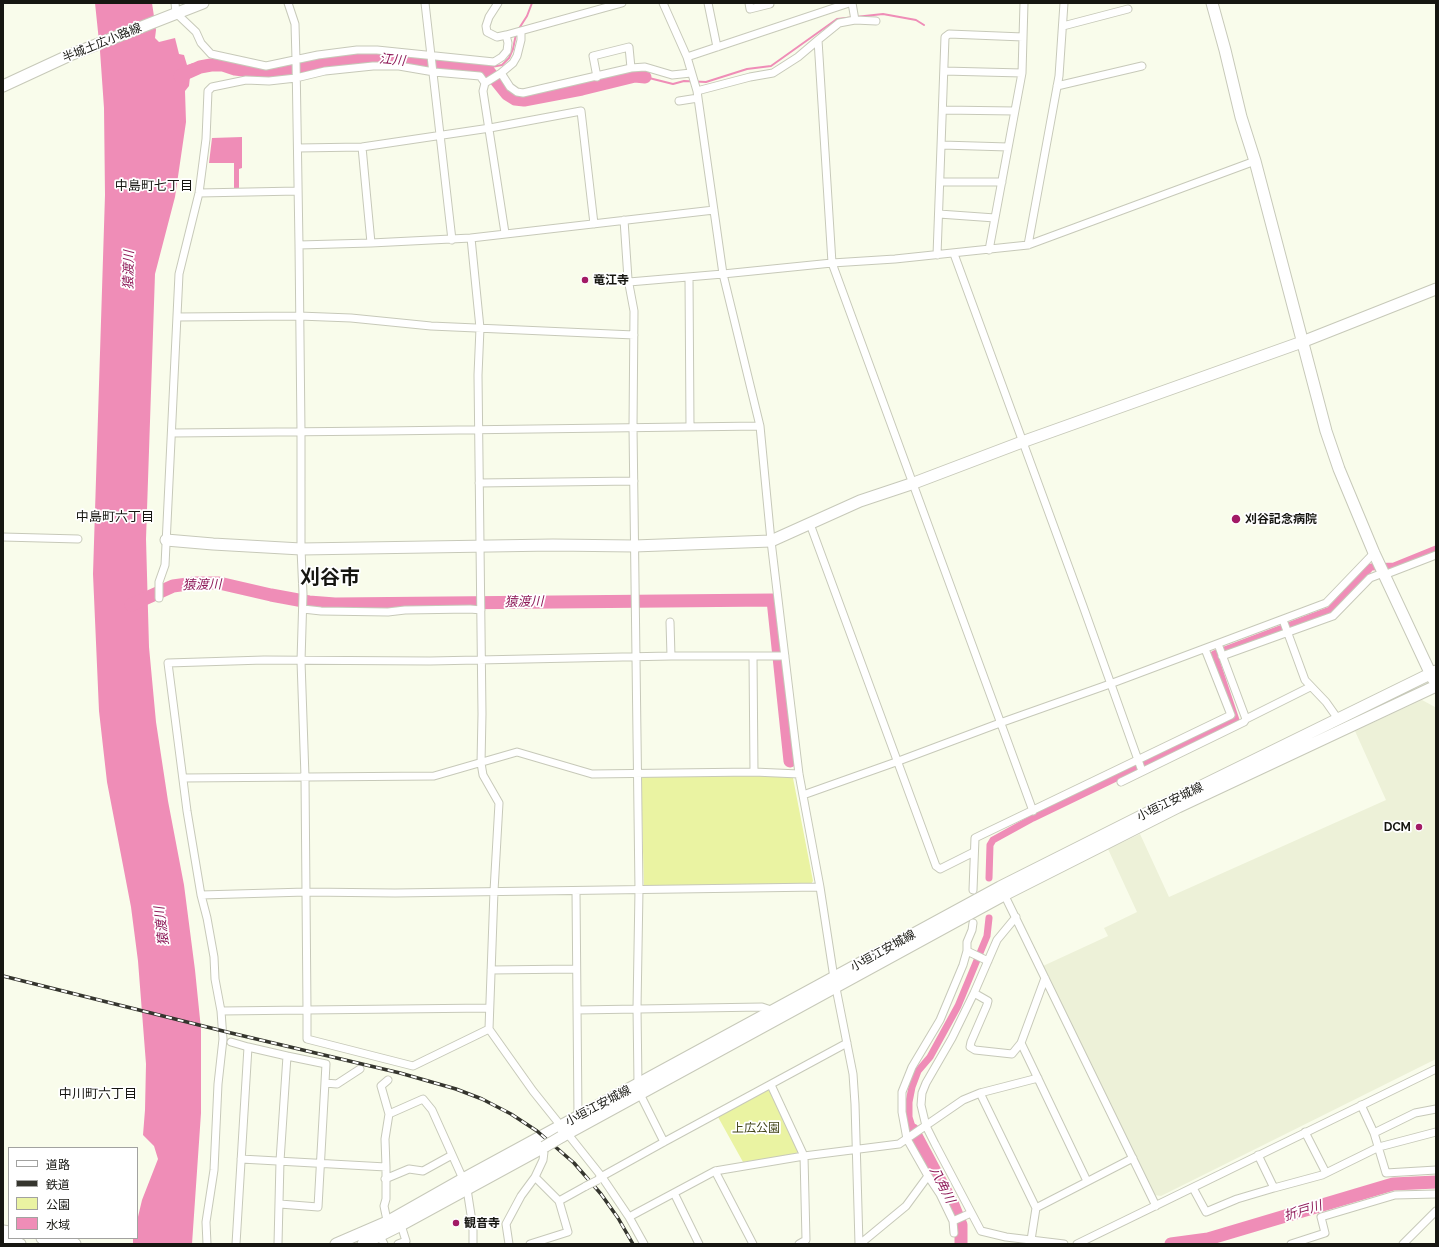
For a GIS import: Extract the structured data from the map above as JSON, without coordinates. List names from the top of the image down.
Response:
{
  "streets": {
    "main road": ["半城土広小路線", "小垣江安城線"]
  },
  "districts": [
    "中島町七丁目",
    "中島町六丁目",
    "刈谷市",
    "中川町六丁目"
  ],
  "water": [
    "江川",
    "猿渡川",
    "八角川",
    "折戸川"
  ],
  "parks": ["上広公園"],
  "places": [
    "竜江寺",
    "刈谷記念病院",
    "DCM",
    "観音寺"
  ],
  "legend": [
    "道路",
    "鉄道",
    "公園",
    "水域"
  ]
}
